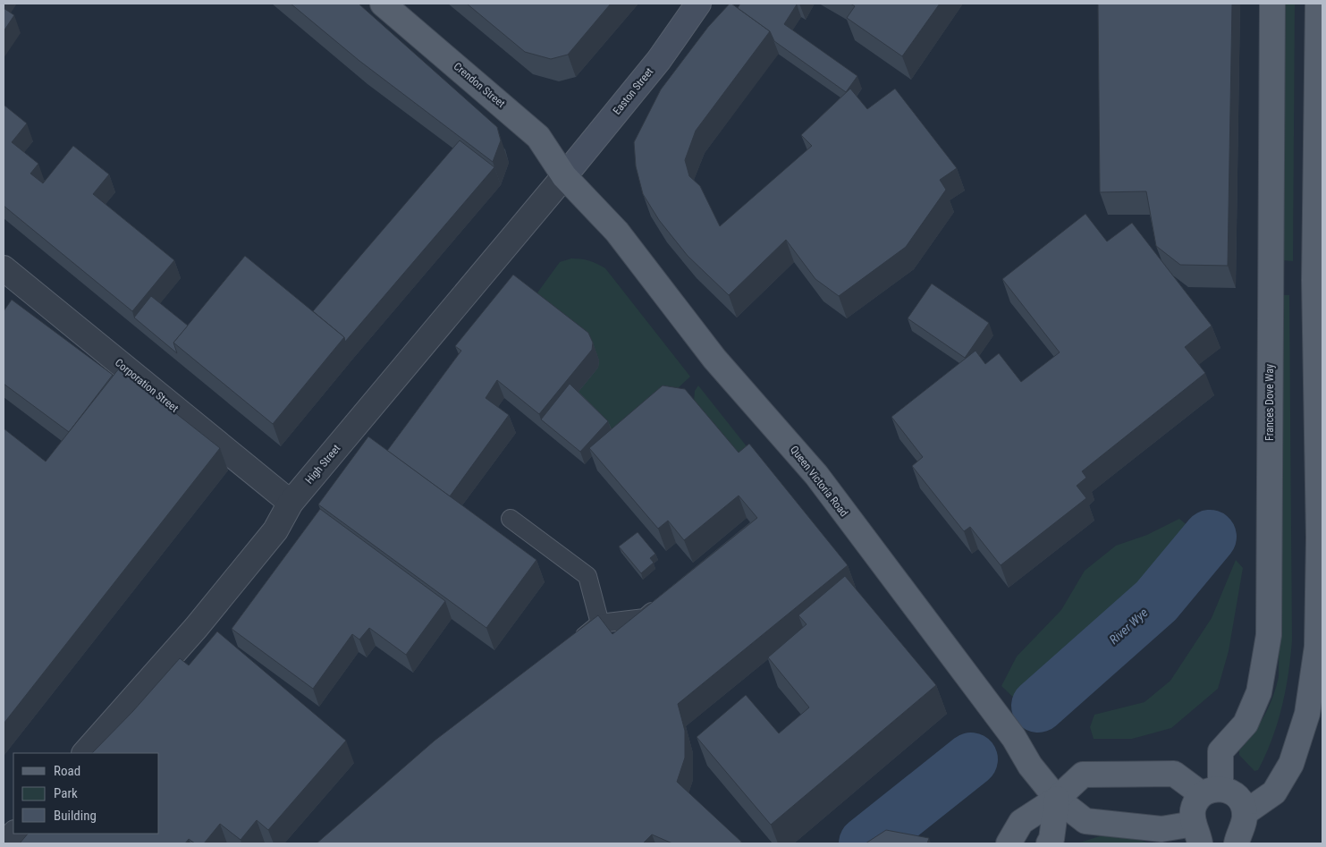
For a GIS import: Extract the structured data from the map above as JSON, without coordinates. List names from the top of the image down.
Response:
{
  "streets": {
    "main road": ["Crendon Street", "Frances Dove Way", "Queen Victoria Road"],
    "street": ["Easton Street", "Corporation Street", "High Street"]
  },
  "crossings": [
    ["Crendon Street", "Easton Street"],
    ["Crendon Street", "High Street"],
    ["Crendon Street", "Queen Victoria Road"],
    ["Easton Street", "High Street"],
    ["Easton Street", "Queen Victoria Road"],
    ["Corporation Street", "High Street"],
    ["Frances Dove Way", "Queen Victoria Road"],
    ["High Street", "Queen Victoria Road"]
  ],
  "water": ["River Wye"],
  "legend": ["Road", "Park", "Building"]
}
